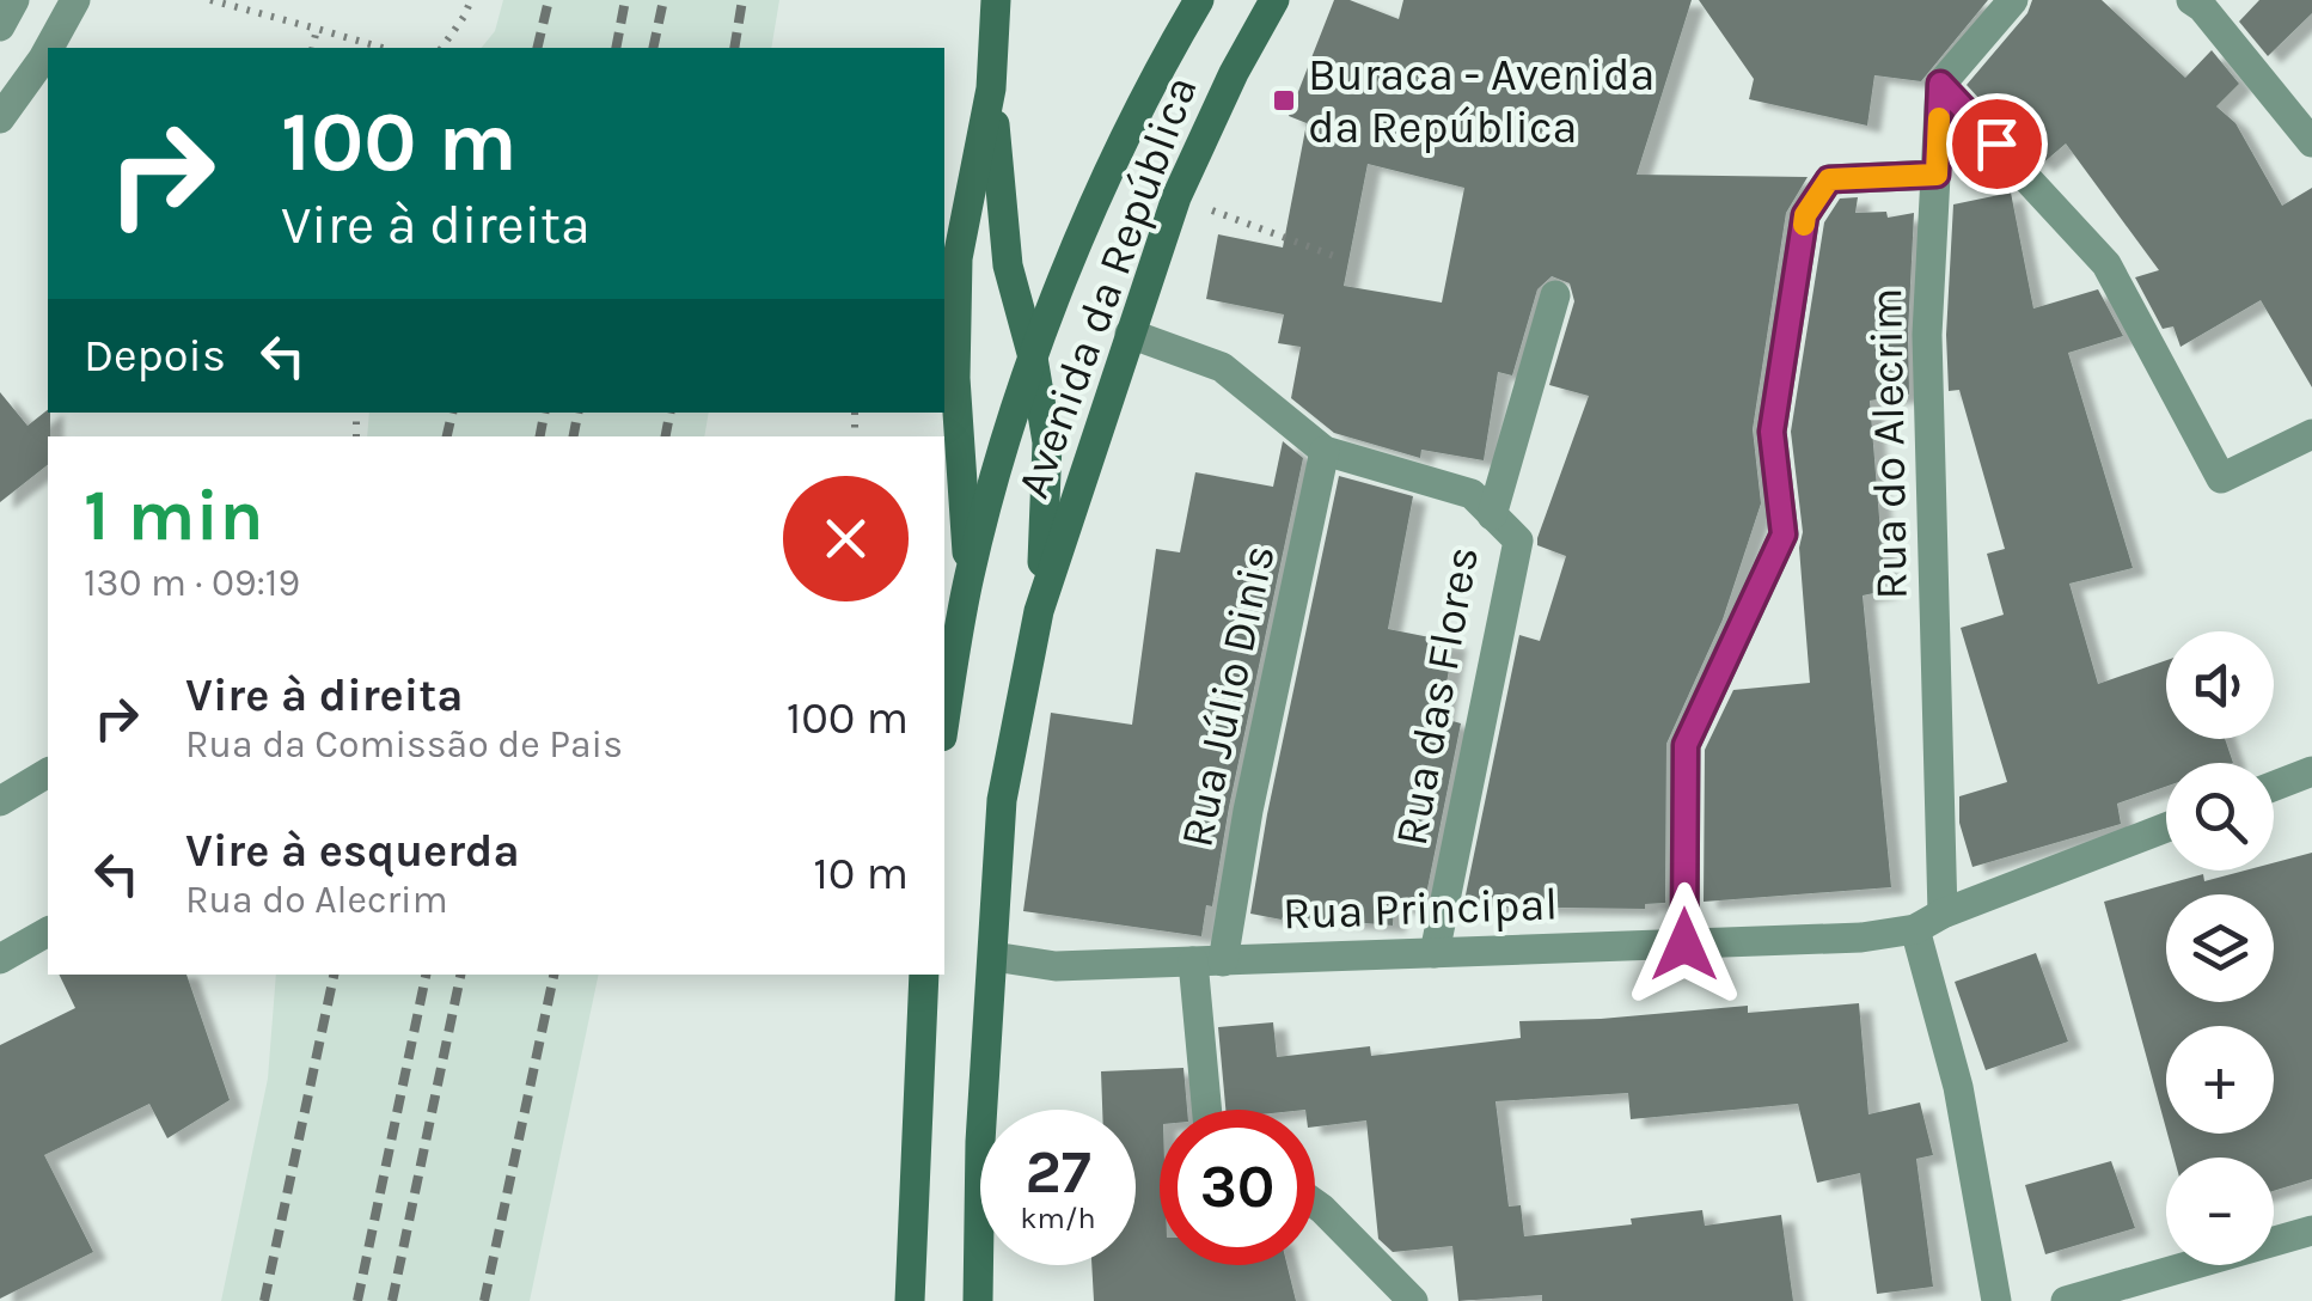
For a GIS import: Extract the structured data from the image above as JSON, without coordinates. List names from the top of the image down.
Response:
{
  "streets": {
    "street": [
      "Avenida da República",
      "Rua do Alecrim",
      "Rua Júlio Dinis",
      "Rua das Flores",
      "Rua Principal"
    ]
  },
  "crossings": [
    ["Avenida da República", "Rua das Flores"],
    ["Rua do Alecrim", "Rua Principal"],
    ["Rua Júlio Dinis", "Rua das Flores"],
    ["Rua Júlio Dinis", "Rua Principal"],
    ["Rua das Flores", "Rua Principal"]
  ],
  "places": {
    "transit": ["Buraca - Avenida da República"]
  },
  "page": {
    "turn": ["100 m", "Vire à direita"],
    "then": "Depois",
    "heading": ["1 min", "130 m · 09:19"],
    "map_buttons": ["+", "−"],
    "list": [
      {
        "name": "Vire à direita",
        "note": "Rua da Comissão de Pais",
        "value": "100 m"
      },
      {
        "name": "Vire à esquerda",
        "note": "Rua do Alecrim",
        "value": "10 m"
      }
    ],
    "speed": "27 km/h",
    "limit": "30"
  }
}
